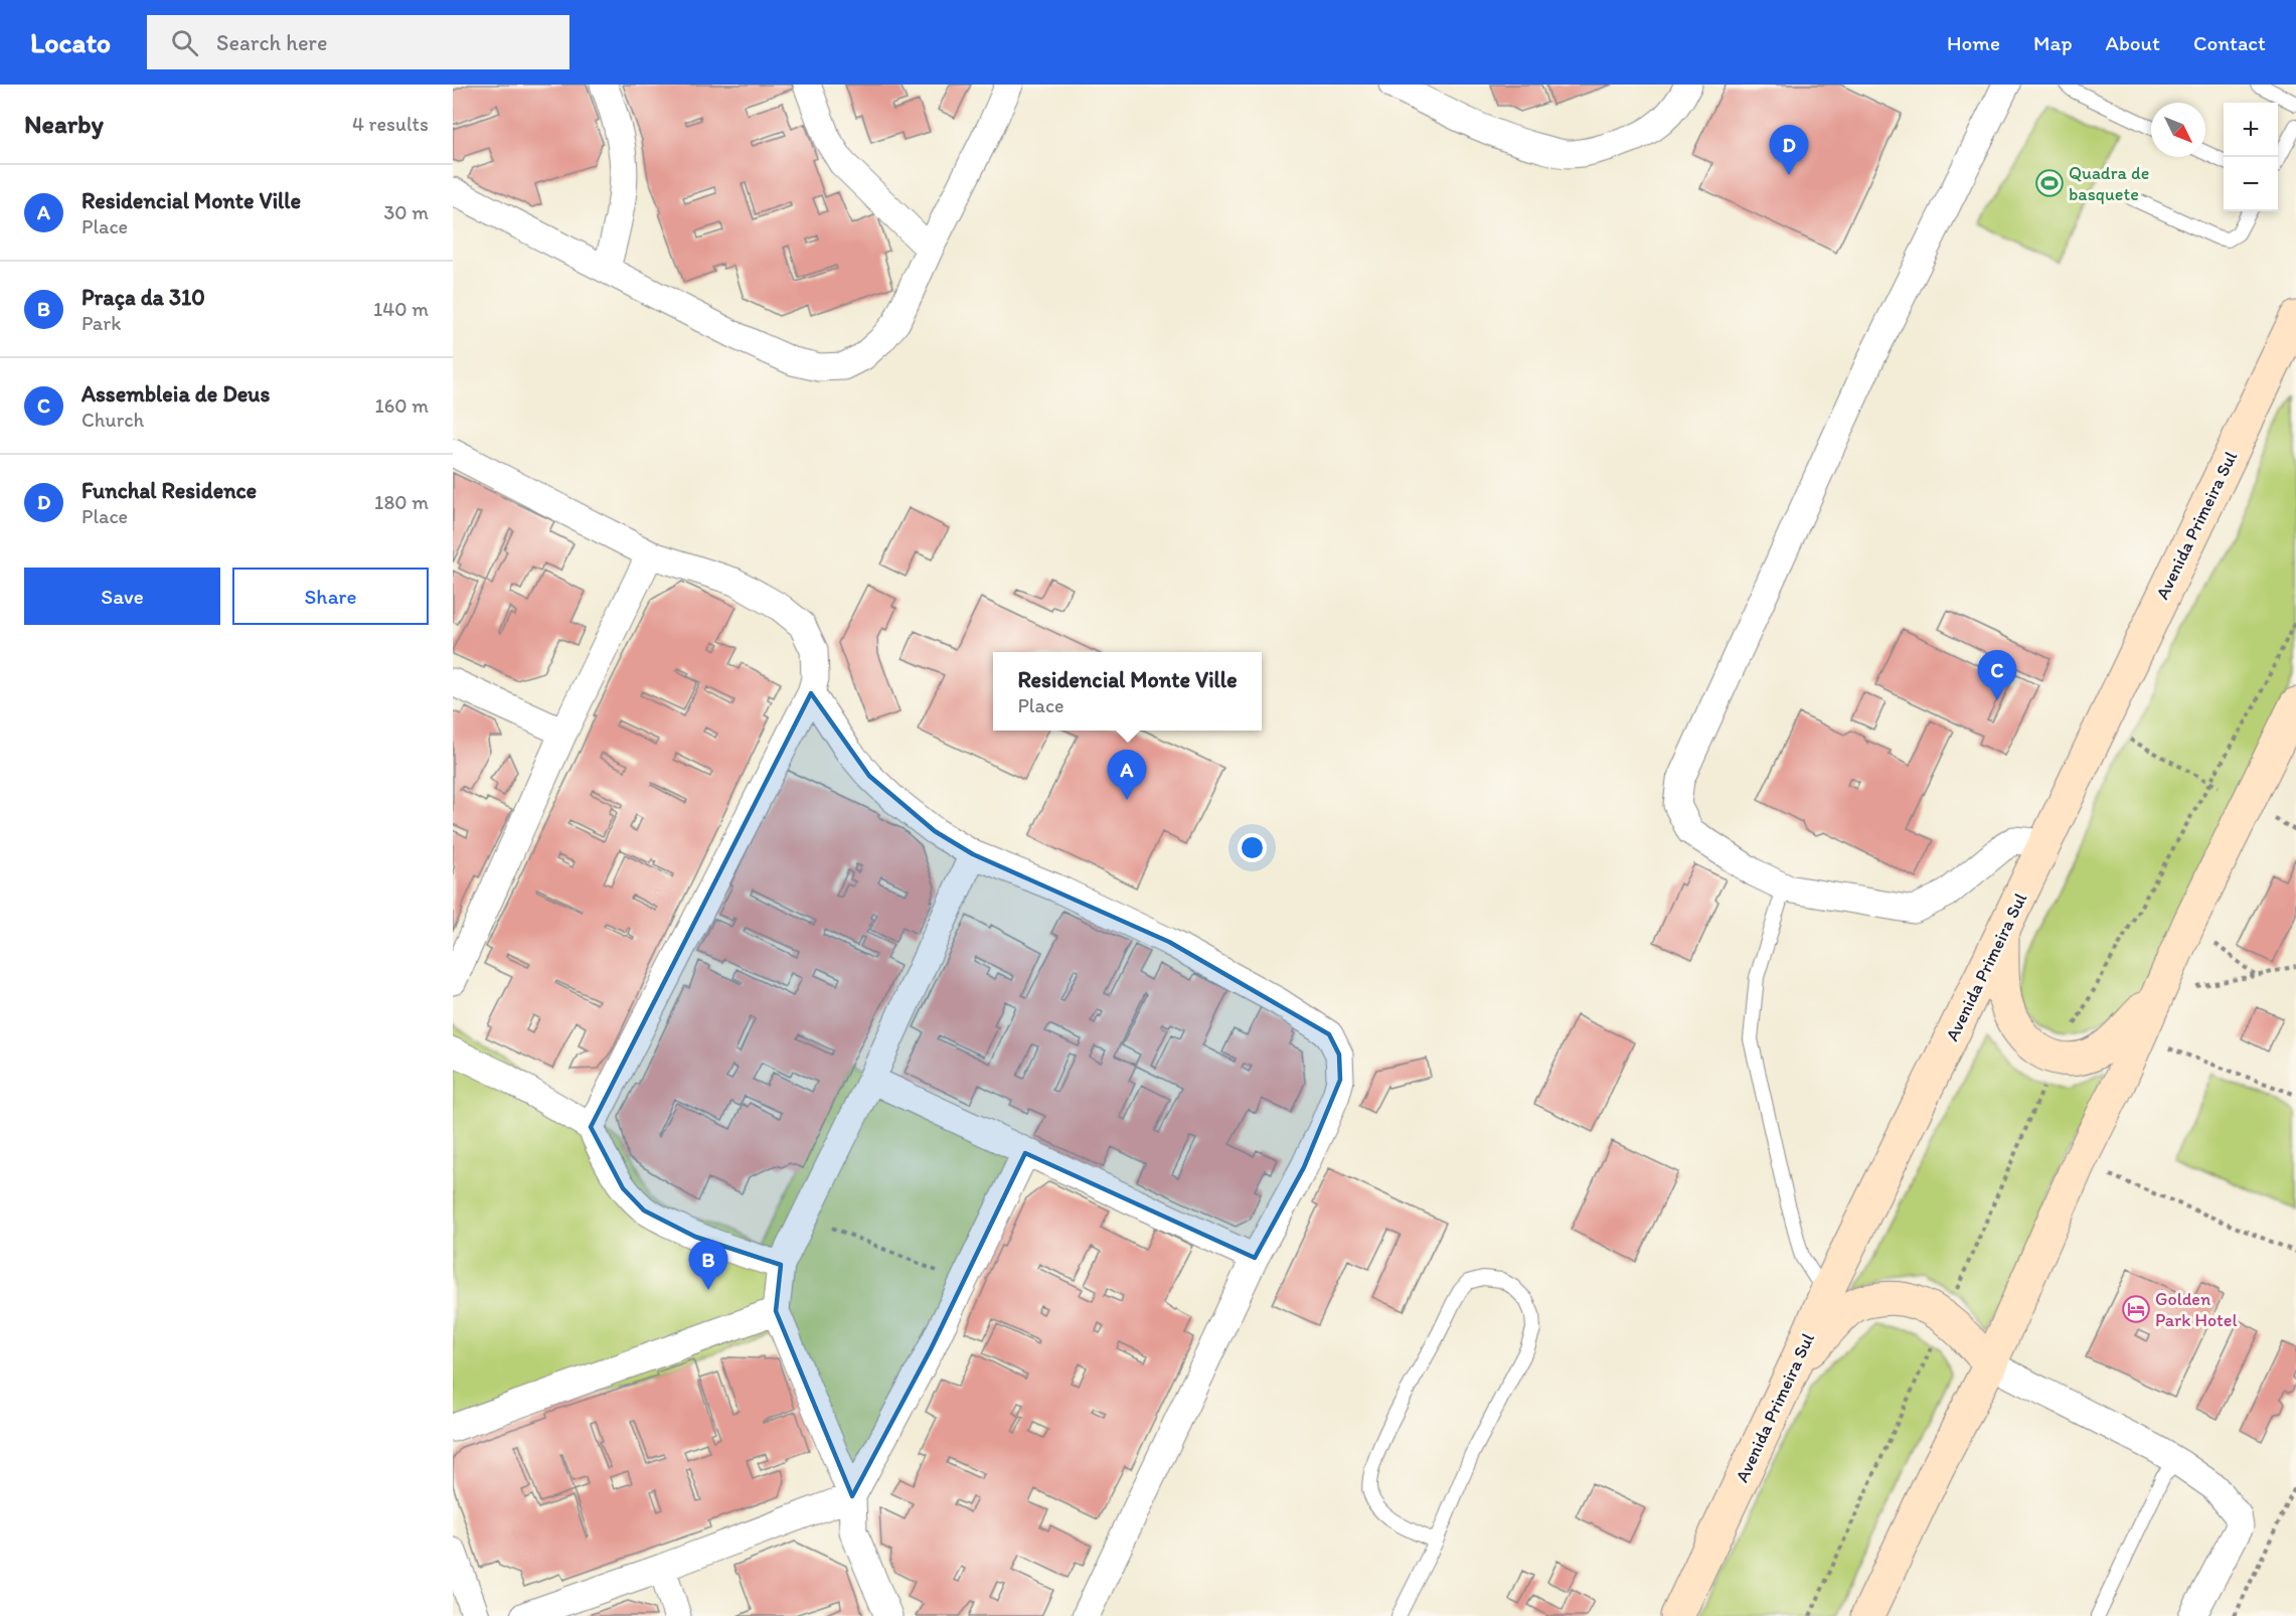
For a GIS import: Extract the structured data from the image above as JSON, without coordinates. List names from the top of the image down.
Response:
{
  "streets": {
    "main road": ["Avenida Primeira Sul"]
  },
  "places": {
    "sports": ["Quadra de basquete"],
    "hotel": ["Golden Park Hotel"]
  },
  "north": "bottom right",
  "page": {
    "header": "Locato",
    "search": "Search here",
    "nav": [
      "Home",
      "Map",
      "About",
      "Contact"
    ],
    "heading": ["Nearby", "4 results"],
    "map_buttons": ["+", "−"],
    "pins": [
      "D",
      "C",
      "A",
      "B"
    ],
    "list": [
      {
        "mark": "A",
        "name": "Residencial Monte Ville",
        "note": "Place",
        "value": "30 m"
      },
      {
        "mark": "B",
        "name": "Praça da 310",
        "note": "Park",
        "value": "140 m"
      },
      {
        "mark": "C",
        "name": "Assembleia de Deus",
        "note": "Church",
        "value": "160 m"
      },
      {
        "mark": "D",
        "name": "Funchal Residence",
        "note": "Place",
        "value": "180 m"
      }
    ],
    "buttons": ["Save", "Share"],
    "popup": ["Residencial Monte Ville", "Place"]
  }
}
